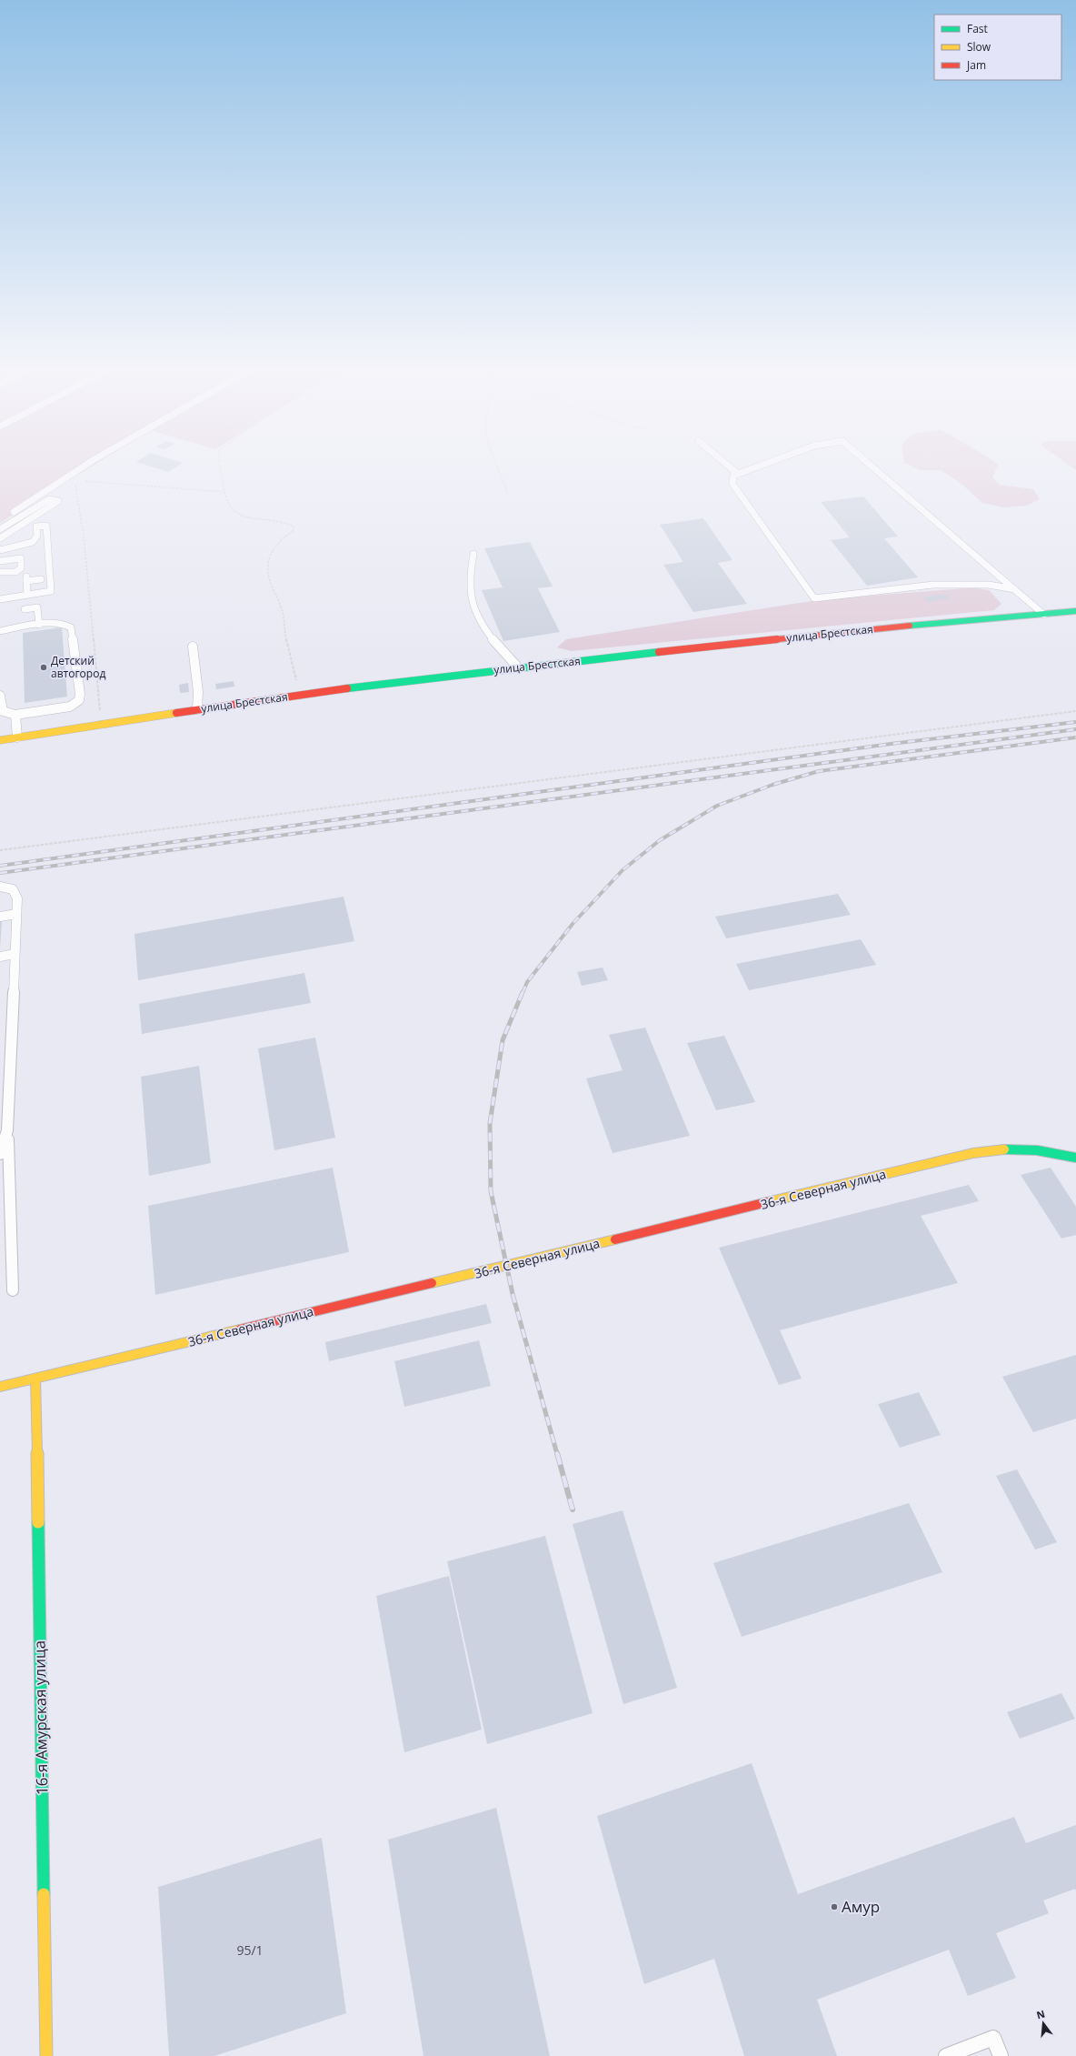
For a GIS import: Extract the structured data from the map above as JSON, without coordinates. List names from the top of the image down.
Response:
{
  "streets": {
    "street": ["улица Брестская", "36-я Северная улица", "16-я Амурская улица"]
  },
  "crossings": [
    ["36-я Северная улица", "16-я Амурская улица"]
  ],
  "places": ["Детский автогород", "Амур"],
  "house_numbers": ["95/1"],
  "legend": ["Fast", "Slow", "Jam"],
  "north": "top"
}
